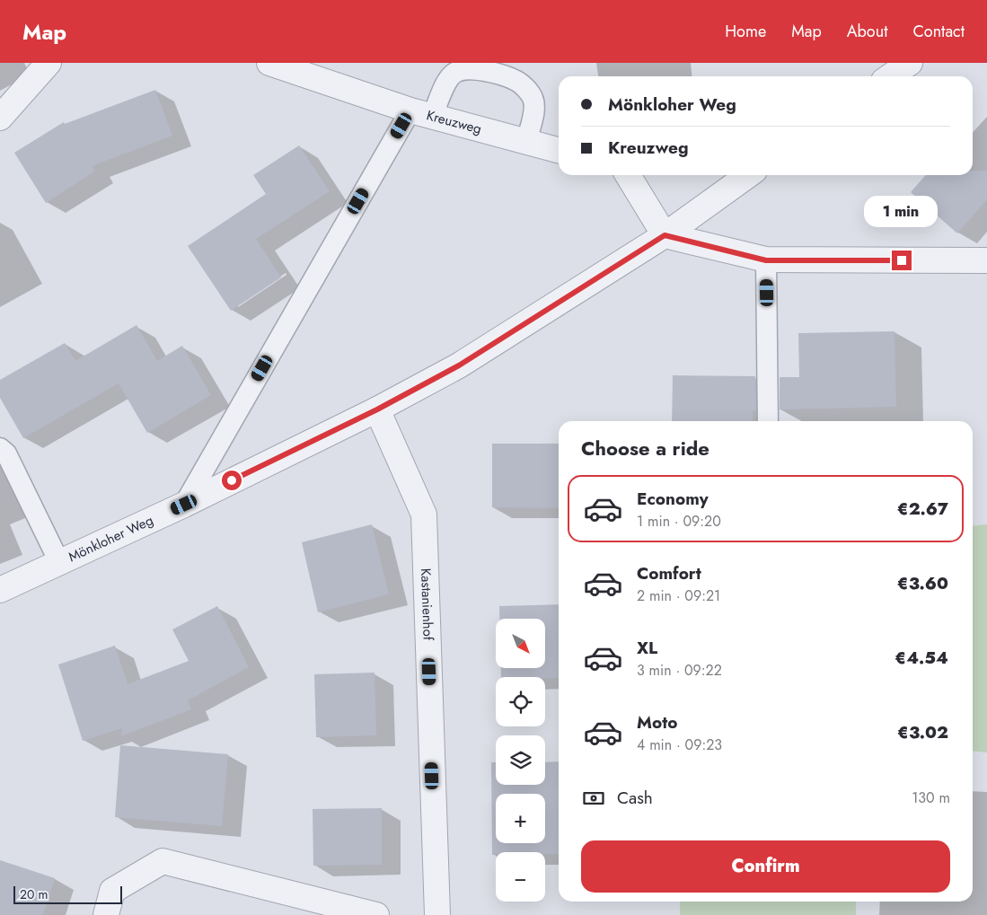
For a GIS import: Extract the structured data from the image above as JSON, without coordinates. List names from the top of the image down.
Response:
{
  "streets": {
    "street": ["Kreuzweg", "Mönkloher Weg", "Kastanienhof"]
  },
  "crossings": [
    ["Mönkloher Weg", "Kastanienhof"]
  ],
  "scale_bar": "20 m",
  "north": "bottom right",
  "page": {
    "header": "Map",
    "nav": [
      "Home",
      "Map",
      "About",
      "Contact"
    ],
    "banner": ["Mönkloher Weg", "Kreuzweg"],
    "bubble": "1 min",
    "heading": "Choose a ride",
    "list": [
      {
        "name": "Economy",
        "note": "1 min · 09:20",
        "value": "€2.67"
      },
      {
        "name": "Comfort",
        "note": "2 min · 09:21",
        "value": "€3.60"
      },
      {
        "name": "XL",
        "note": "3 min · 09:22",
        "value": "€4.54"
      },
      {
        "name": "Moto",
        "note": "4 min · 09:23",
        "value": "€3.02"
      }
    ],
    "map_buttons": ["+", "−"],
    "pay": ["Cash", "130 m"],
    "buttons": "Confirm",
    "scale": "20 m"
  }
}
